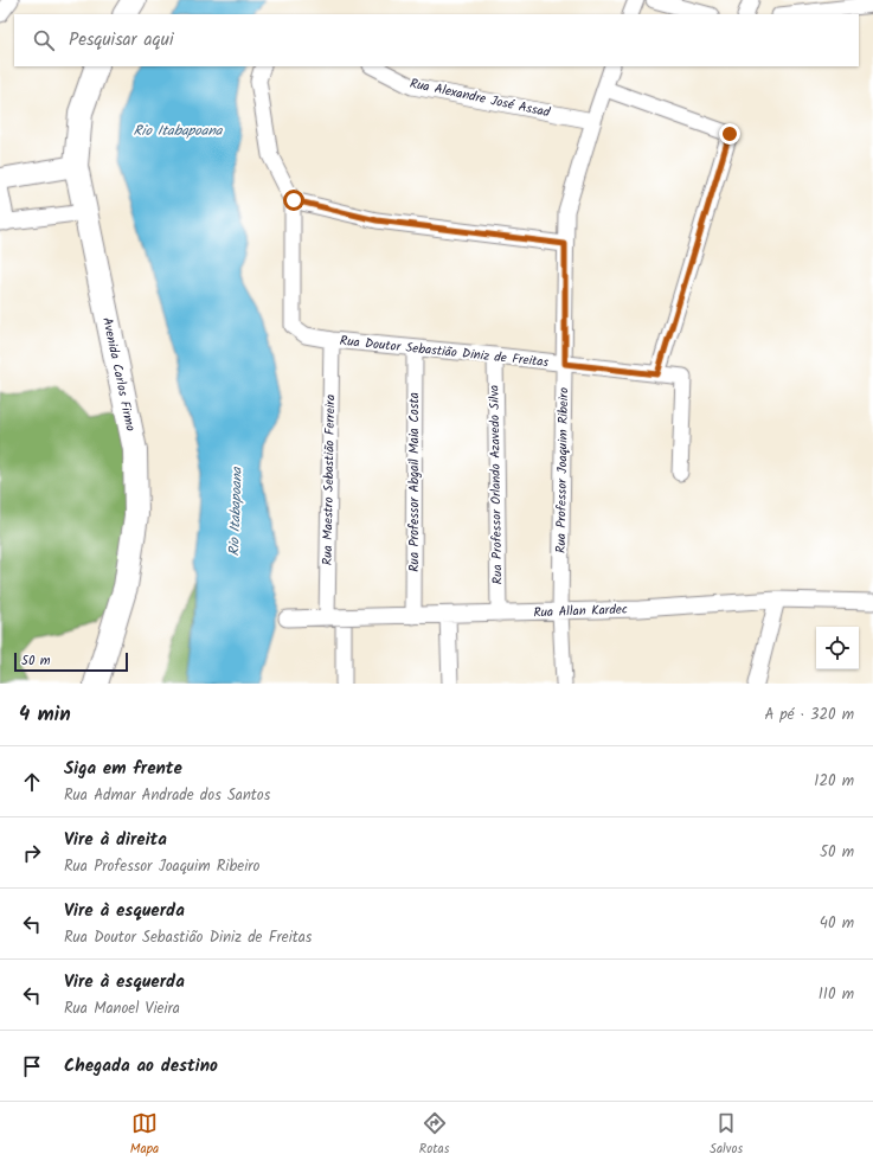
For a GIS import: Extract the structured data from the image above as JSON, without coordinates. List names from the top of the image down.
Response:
{
  "streets": {
    "main road": ["Avenida Carlos Firmo"],
    "street": [
      "Rua Alexandre José Assad",
      "Rua Doutor Sebastião Diniz de Freitas",
      "Rua Professor Joaquim Ribeiro",
      "Rua Maestro Sebastião Ferreira",
      "Rua Professor Abgail Maia Costa",
      "Rua Professor Orlando Azavedo Silva",
      "Rua Allan Kardec"
    ]
  },
  "crossings": [
    ["Rua Alexandre José Assad", "Rua Professor Joaquim Ribeiro"],
    ["Rua Doutor Sebastião Diniz de Freitas", "Rua Professor Joaquim Ribeiro"],
    ["Rua Doutor Sebastião Diniz de Freitas", "Rua Maestro Sebastião Ferreira"],
    ["Rua Doutor Sebastião Diniz de Freitas", "Rua Professor Abgail Maia Costa"],
    ["Rua Doutor Sebastião Diniz de Freitas", "Rua Professor Orlando Azavedo Silva"],
    ["Rua Professor Joaquim Ribeiro", "Rua Allan Kardec"],
    ["Rua Maestro Sebastião Ferreira", "Rua Allan Kardec"],
    ["Rua Professor Abgail Maia Costa", "Rua Allan Kardec"],
    ["Rua Professor Orlando Azavedo Silva", "Rua Allan Kardec"]
  ],
  "water": ["Rio Itabapoana"],
  "scale_bar": "50 m",
  "page": {
    "search": "Pesquisar aqui",
    "scale": "50 m",
    "heading": ["4 min", "A pé · 320 m"],
    "list": [
      ["Siga em frente", "Rua Admar Andrade dos Santos", "120 m"],
      ["Vire à direita", "Rua Professor Joaquim Ribeiro", "50 m"],
      ["Vire à esquerda", "Rua Doutor Sebastião Diniz de Freitas", "40 m"],
      ["Vire à esquerda", "Rua Manoel Vieira", "110 m"],
      "Chegada ao destino"
    ],
    "nav": ["Mapa", "Rotas", "Salvos"]
  }
}
